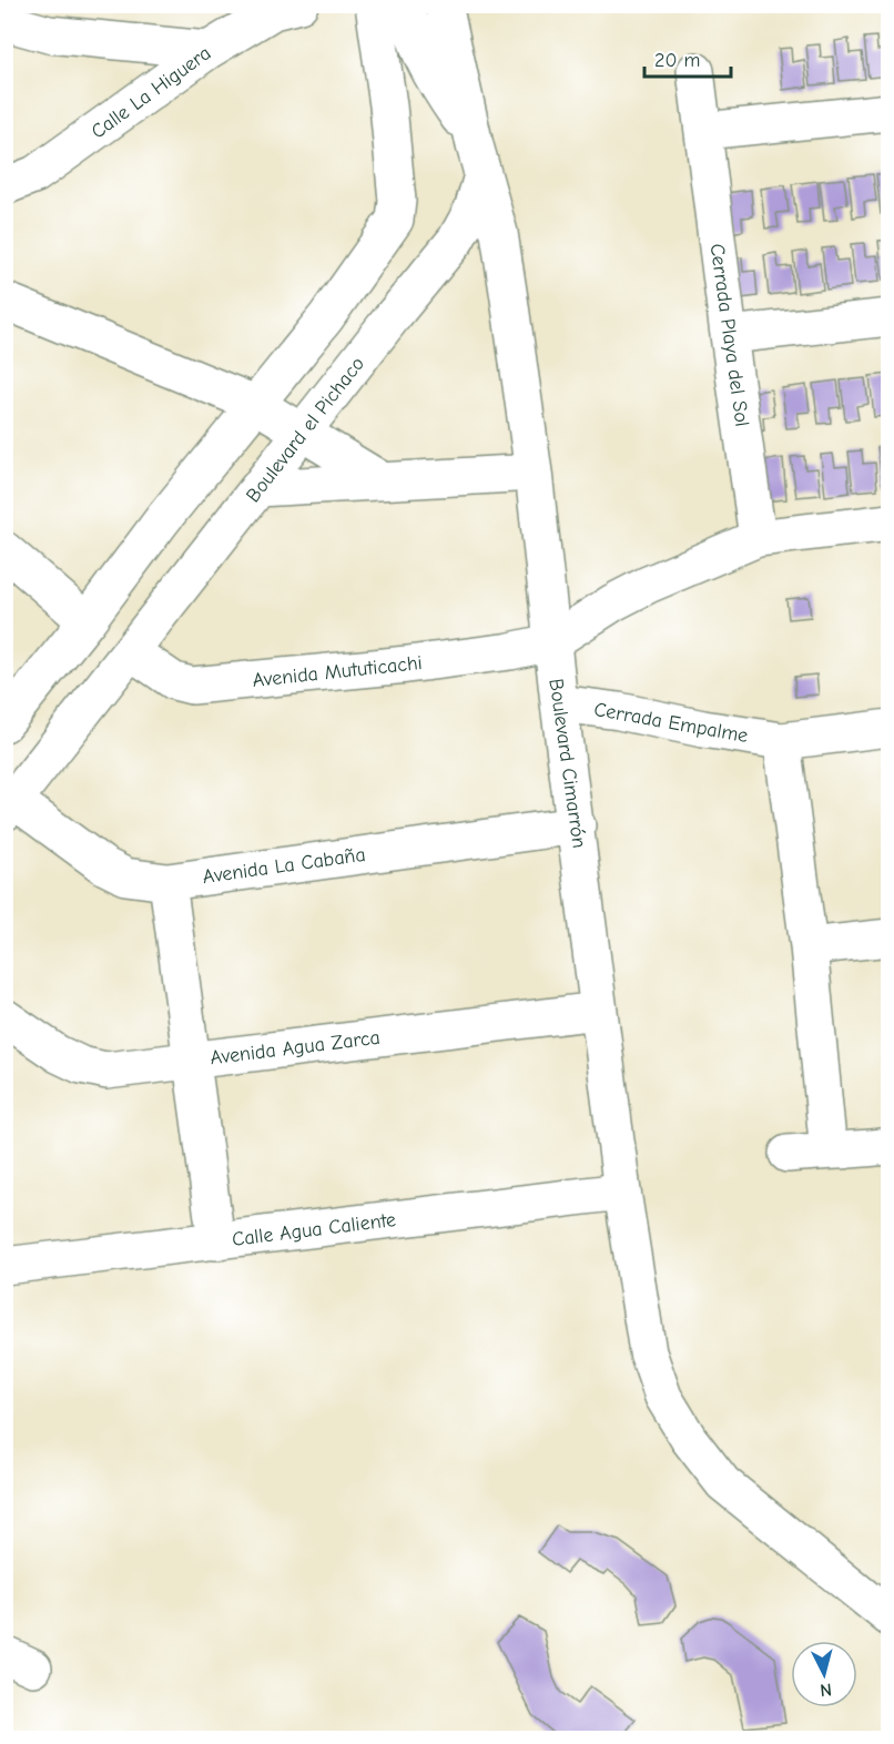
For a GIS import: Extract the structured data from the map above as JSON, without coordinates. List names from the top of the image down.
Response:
{
  "streets": {
    "street": [
      "Calle La Higuera",
      "Cerrada Playa del Sol",
      "Boulevard el Pichaco",
      "Avenida Mututicachi",
      "Cerrada Empalme",
      "Boulevard Cimarrón",
      "Avenida La Cabaña",
      "Avenida Agua Zarca",
      "Calle Agua Caliente"
    ]
  },
  "crossings": [
    ["Boulevard el Pichaco", "Avenida Mututicachi"],
    ["Boulevard el Pichaco", "Boulevard Cimarrón"],
    ["Boulevard el Pichaco", "Avenida La Cabaña"],
    ["Avenida Mututicachi", "Boulevard Cimarrón"],
    ["Cerrada Empalme", "Boulevard Cimarrón"],
    ["Boulevard Cimarrón", "Avenida La Cabaña"],
    ["Boulevard Cimarrón", "Avenida Agua Zarca"],
    ["Boulevard Cimarrón", "Calle Agua Caliente"]
  ],
  "scale_bar": "20 m",
  "north": "bottom"
}
